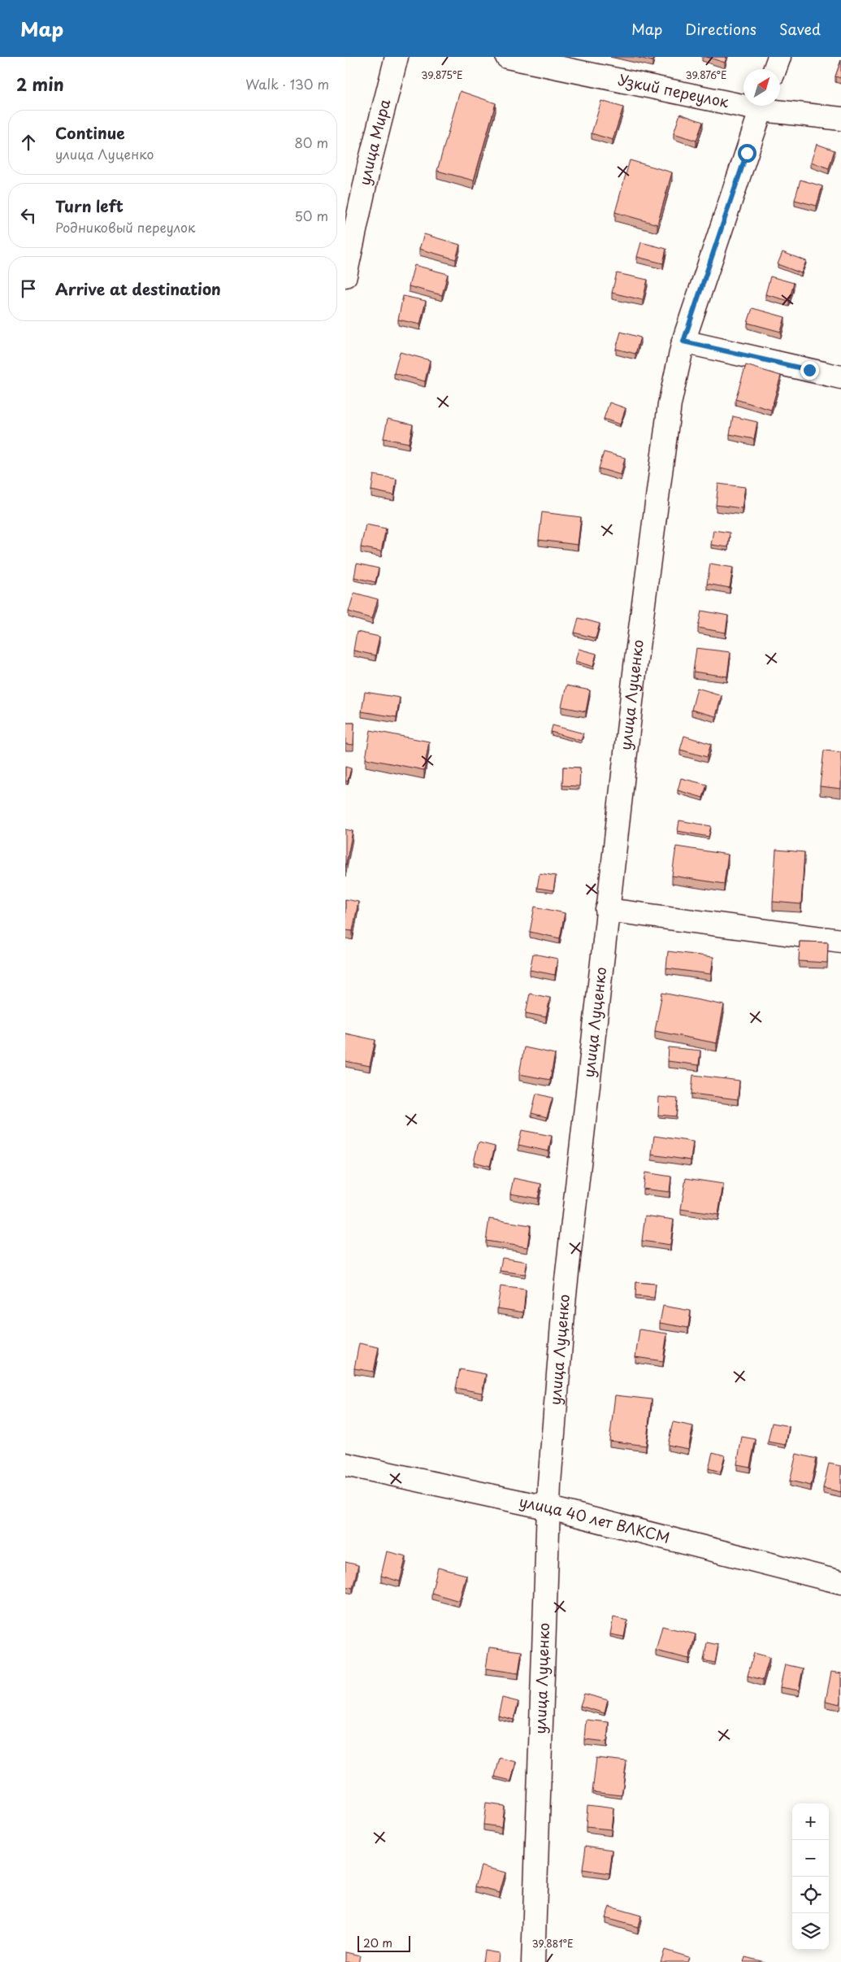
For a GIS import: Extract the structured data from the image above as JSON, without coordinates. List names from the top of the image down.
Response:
{
  "streets": {
    "street": [
      "Узкий переулок",
      "улица Мира",
      "улица Луценко",
      "улица 40 лет ВЛКСМ"
    ]
  },
  "crossings": [
    ["улица Луценко", "улица 40 лет ВЛКСМ"]
  ],
  "scale_bar": "20 m",
  "north": "top right",
  "page": {
    "header": "Map",
    "nav": ["Map", "Directions", "Saved"],
    "heading": ["2 min", "Walk · 130 m"],
    "list": [
      ["Continue", "улица Луценко", "80 m"],
      ["Turn left", "Родниковый переулок", "50 m"],
      "Arrive at destination"
    ],
    "map_buttons": ["+", "−"],
    "scale": "20 m"
  },
  "coordinates": ["39.875°E", "39.876°E", "39.881°E"]
}
